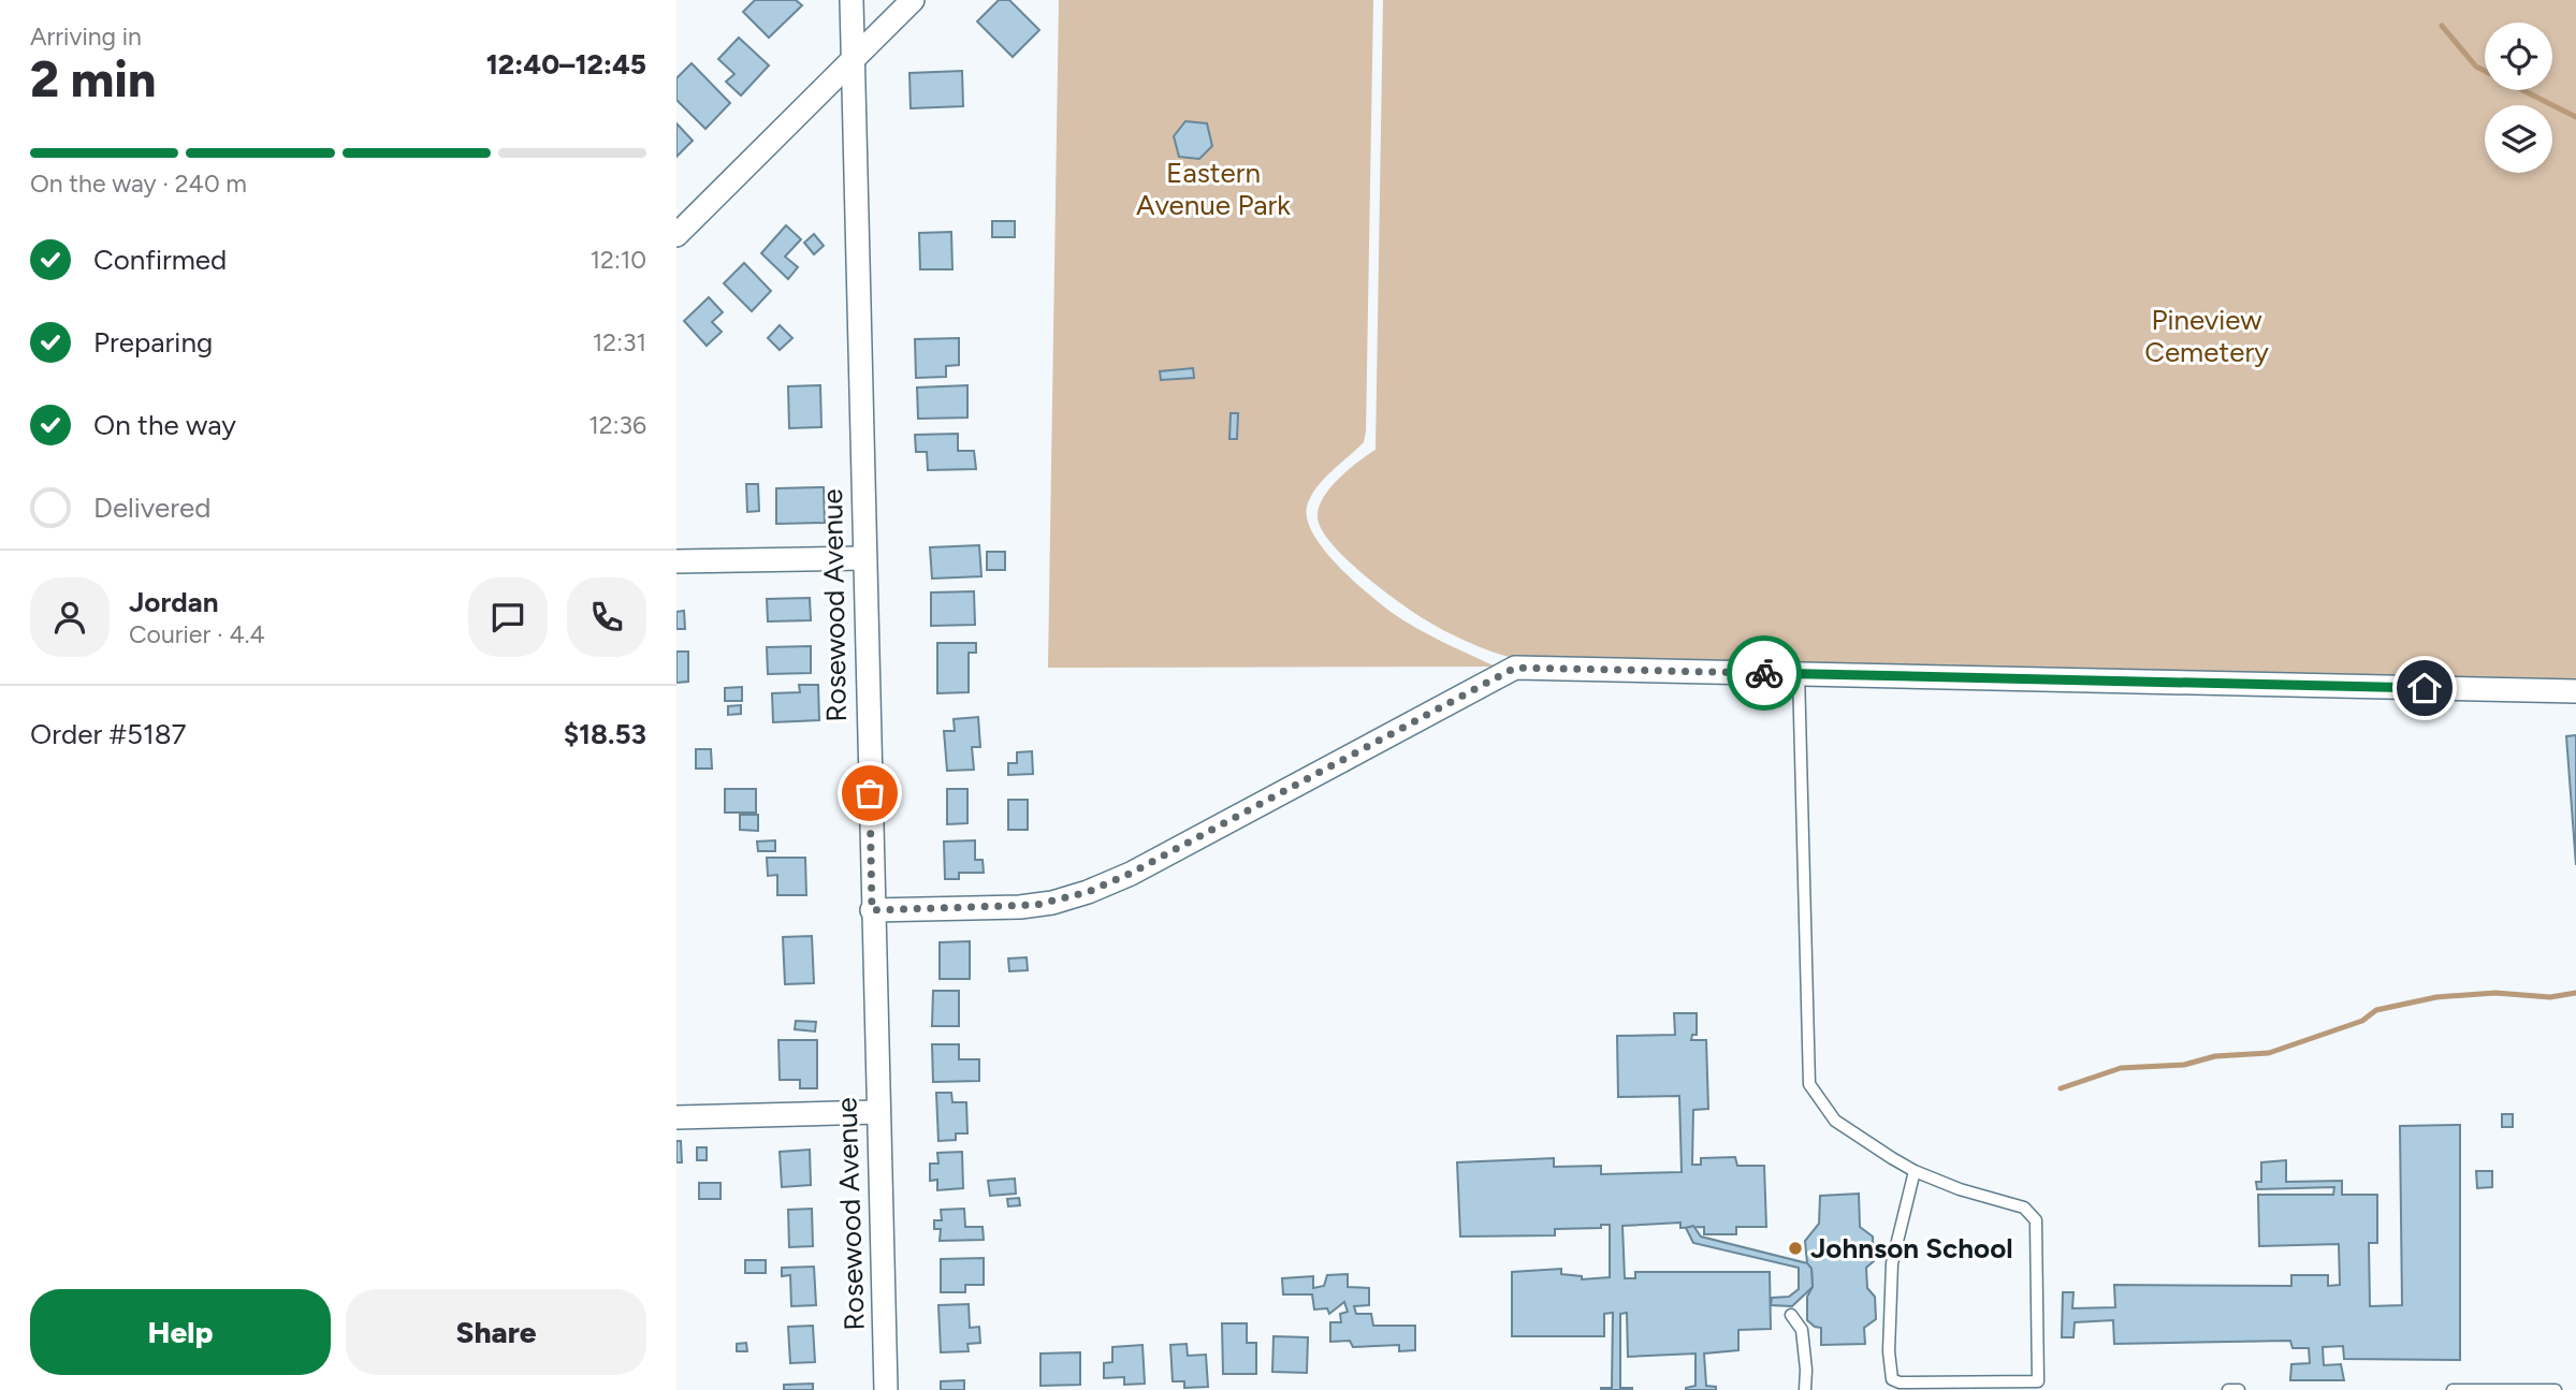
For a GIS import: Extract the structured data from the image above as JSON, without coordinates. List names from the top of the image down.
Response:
{
  "streets": {
    "street": ["Rosewood Avenue"]
  },
  "parks": ["Eastern Avenue Park", "Pineview Cemetery"],
  "places": ["Johnson School"],
  "page": {
    "heading": ["2 min", "Arriving in", "12:40–12:45"],
    "panel": [
      "Jordan",
      "Courier · 4.4",
      "Order #5187",
      "$18.53"
    ],
    "bar": "On the way · 240 m",
    "list": [
      ["Confirmed", "12:10"],
      ["Preparing", "12:31"],
      ["On the way", "12:36"],
      "Delivered"
    ],
    "buttons": ["Help", "Share"]
  }
}
